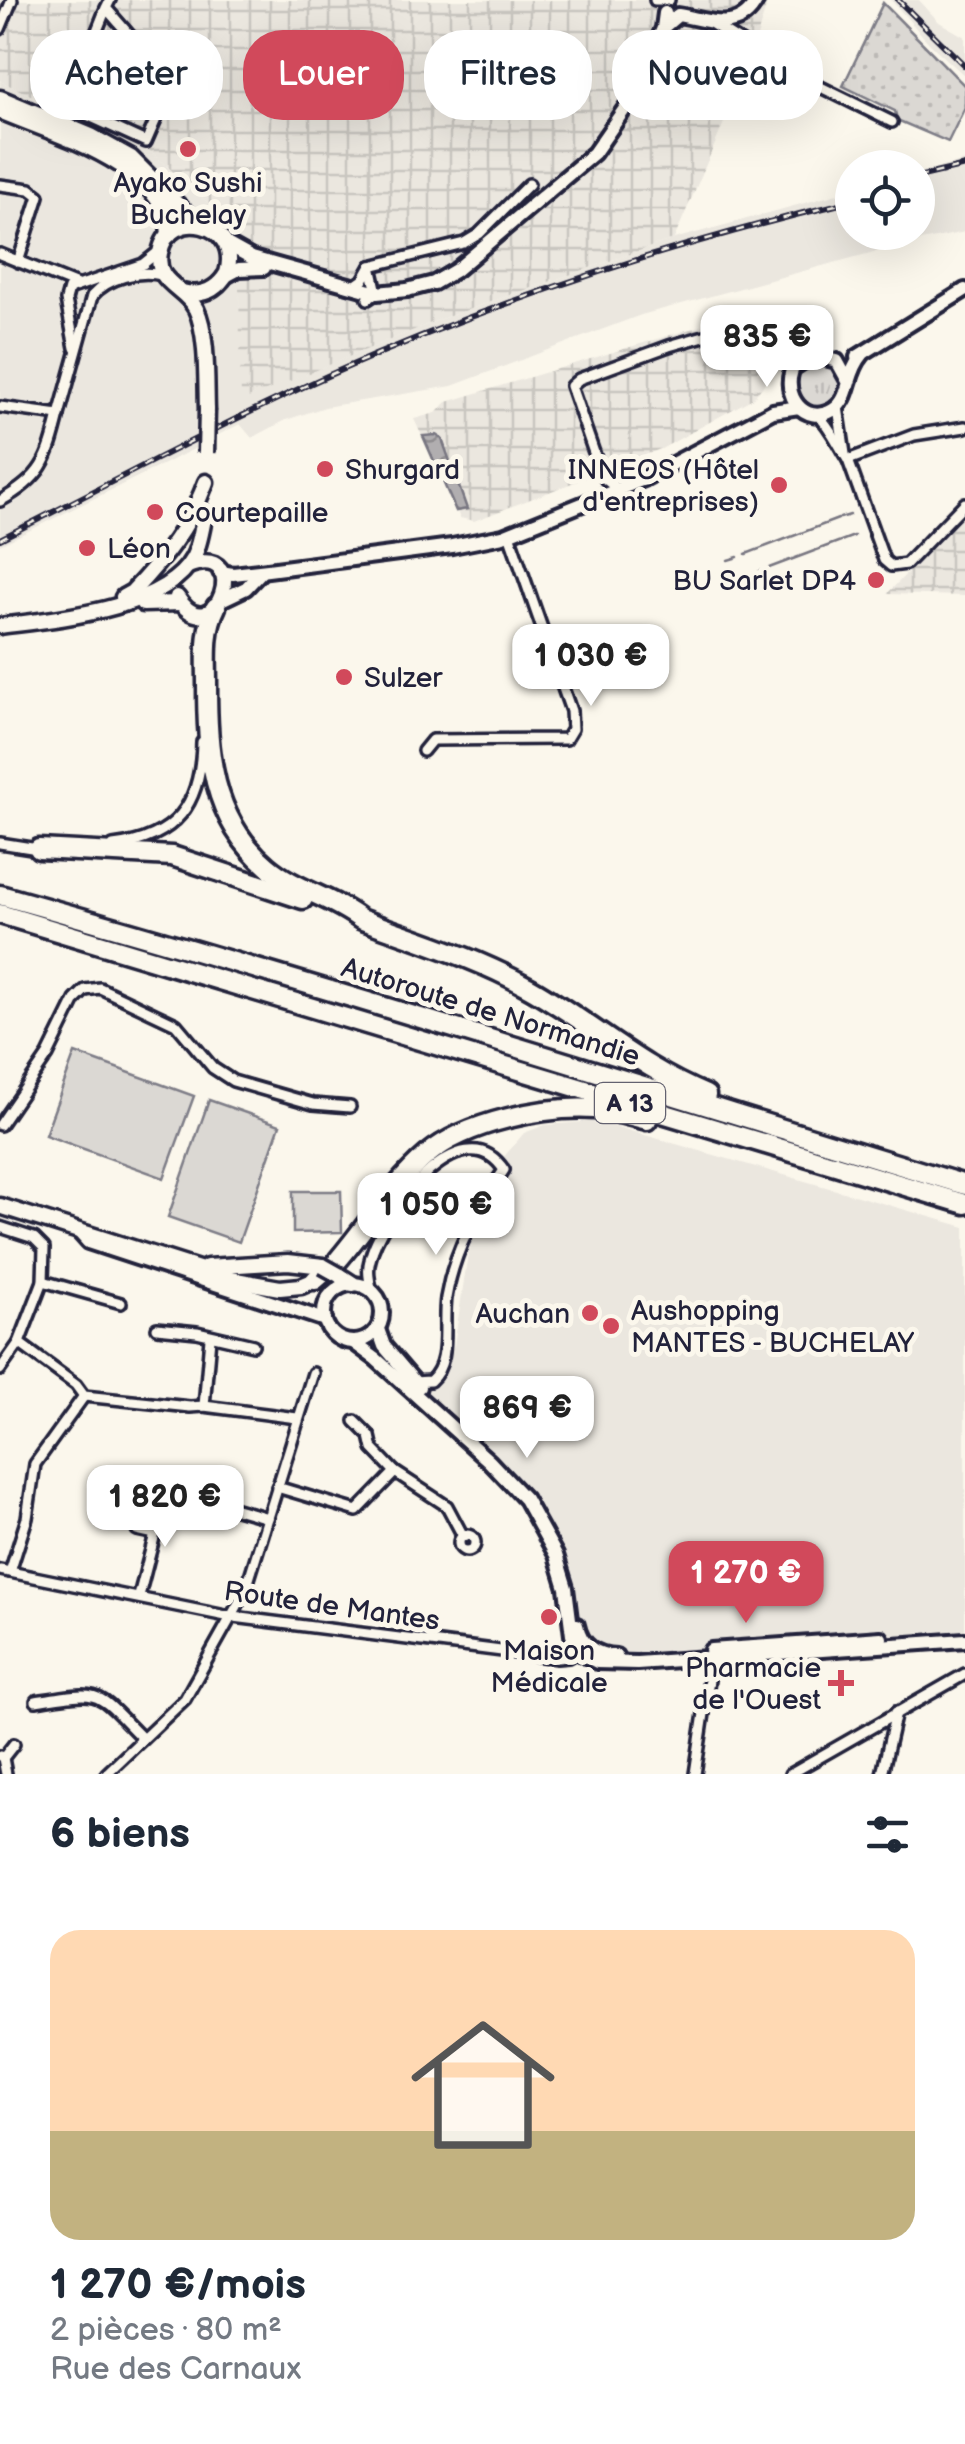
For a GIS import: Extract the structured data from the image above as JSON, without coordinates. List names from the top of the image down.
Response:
{
  "streets": {
    "highway": ["Autoroute de Normandie", "A 13"],
    "street": ["Route de Mantes"]
  },
  "places": {
    "other": [
      "Ayako Sushi Buchelay",
      "Shurgard",
      "INNEOS (Hôtel d'entreprises)",
      "Courtepaille",
      "Léon",
      "BU Sarlet DP4",
      "Sulzer",
      "Auchan",
      "Aushopping MANTES - BUCHELAY",
      "Maison Médicale"
    ],
    "health": ["Pharmacie de l'Ouest"]
  },
  "page": {
    "chip": [
      "Acheter",
      "Louer",
      "Filtres",
      "Nouveau"
    ],
    "price": [
      "835 €",
      "1 030 €",
      "1 050 €",
      "869 €",
      "1 820 €",
      "1 270 €"
    ],
    "heading": "6 biens",
    "list": [
      {
        "name": "1 270 €/mois",
        "note": "2 pièces · 80 m² · Rue des Carnaux"
      }
    ]
  }
}
